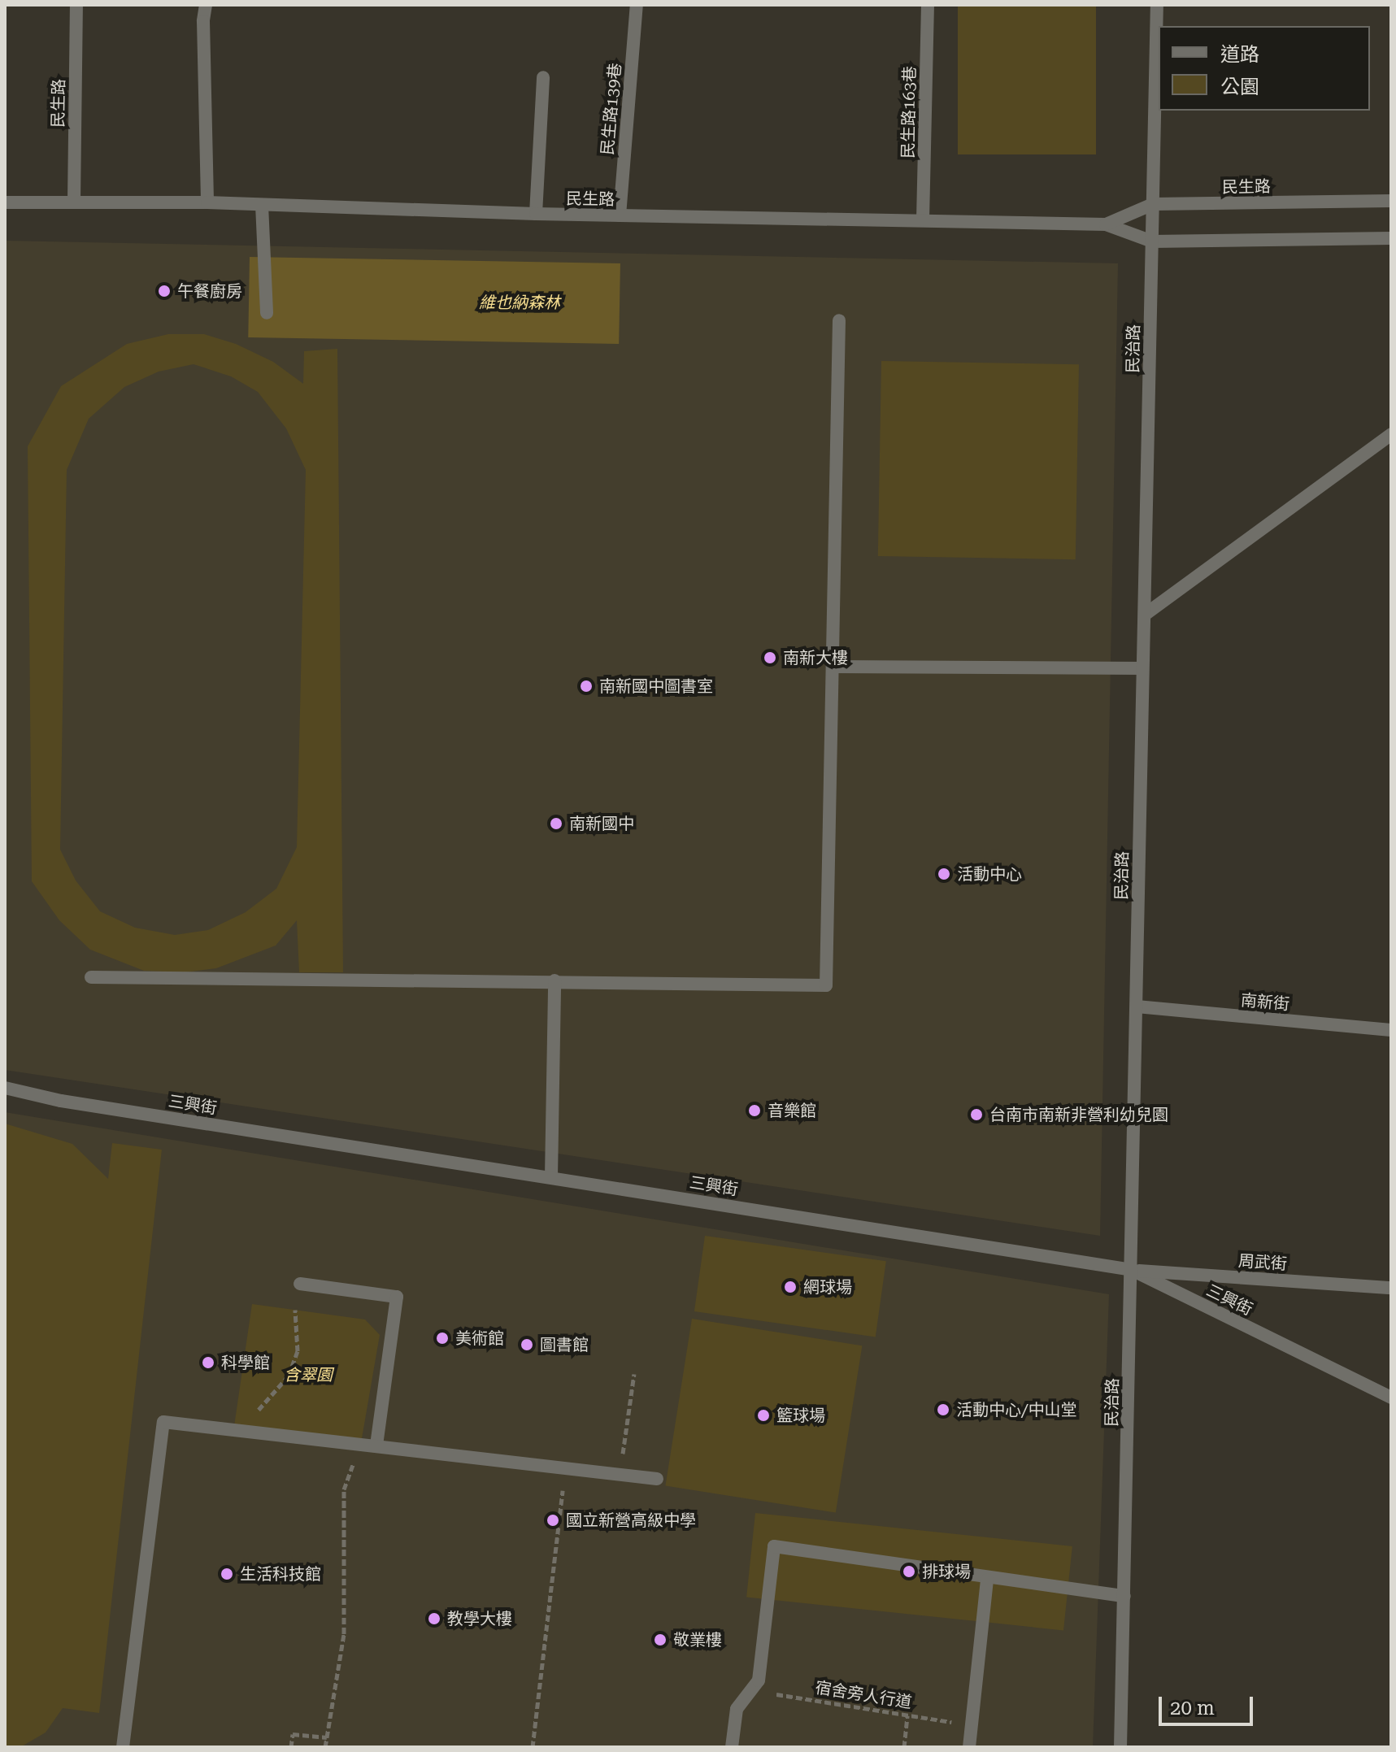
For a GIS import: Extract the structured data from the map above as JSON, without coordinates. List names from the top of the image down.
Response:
{
  "streets": {
    "street": [
      "民生路",
      "民生路139巷",
      "民生路163巷",
      "民治路",
      "南新街",
      "三興街",
      "周武街"
    ],
    "path": ["宿舍旁人行道"]
  },
  "crossings": [
    ["民生路", "民生路139巷"],
    ["民生路", "民生路163巷"],
    ["民生路", "民治路"],
    ["民治路", "南新街"],
    ["民治路", "三興街"],
    ["民治路", "周武街"],
    ["三興街", "周武街"]
  ],
  "parks": ["維也納森林", "含翠園"],
  "places": [
    "午餐廚房",
    "南新大樓",
    "南新國中圖書室",
    "南新國中",
    "活動中心",
    "音樂館",
    "台南市南新非營利幼兒園",
    "網球場",
    "美術館",
    "圖書館",
    "科學館",
    "活動中心/中山堂",
    "籃球場",
    "國立新營高級中學",
    "排球場",
    "生活科技館",
    "教學大樓",
    "敬業樓"
  ],
  "legend": ["道路", "公園"],
  "scale_bar": "20 m"
}
